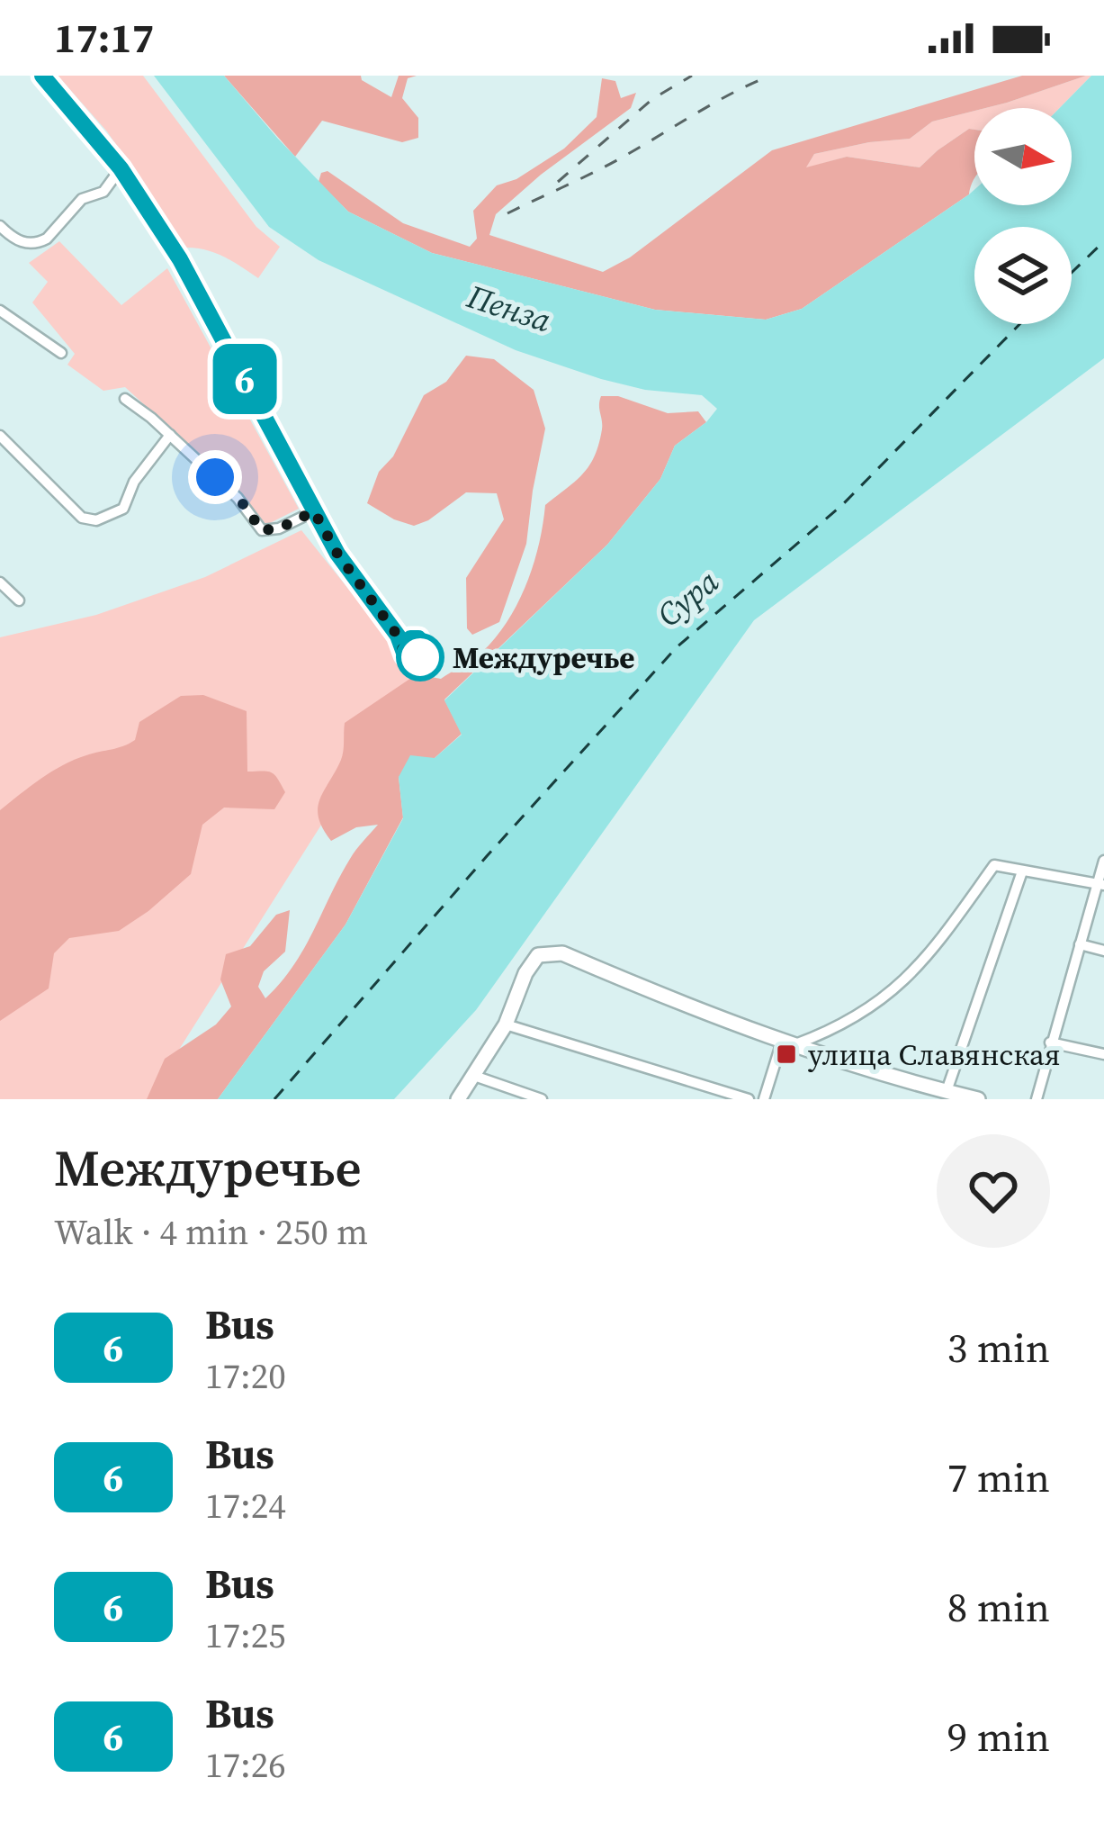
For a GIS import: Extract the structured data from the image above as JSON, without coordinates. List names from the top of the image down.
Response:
{
  "water": ["Пенза", "Сура"],
  "places": {
    "other": ["Междуречье"],
    "transit": ["улица Славянская"]
  },
  "lines": ["bus line 6"],
  "north": "right",
  "page": {
    "status": "17:17",
    "on_map": "6",
    "heading": ["Междуречье", "Walk · 4 min · 250 m"],
    "list": [
      {
        "mark": "6",
        "name": "Bus",
        "note": "17:20",
        "value": "3 min"
      },
      {
        "mark": "6",
        "name": "Bus",
        "note": "17:24",
        "value": "7 min"
      },
      {
        "mark": "6",
        "name": "Bus",
        "note": "17:25",
        "value": "8 min"
      },
      {
        "mark": "6",
        "name": "Bus",
        "note": "17:26",
        "value": "9 min"
      }
    ]
  }
}
